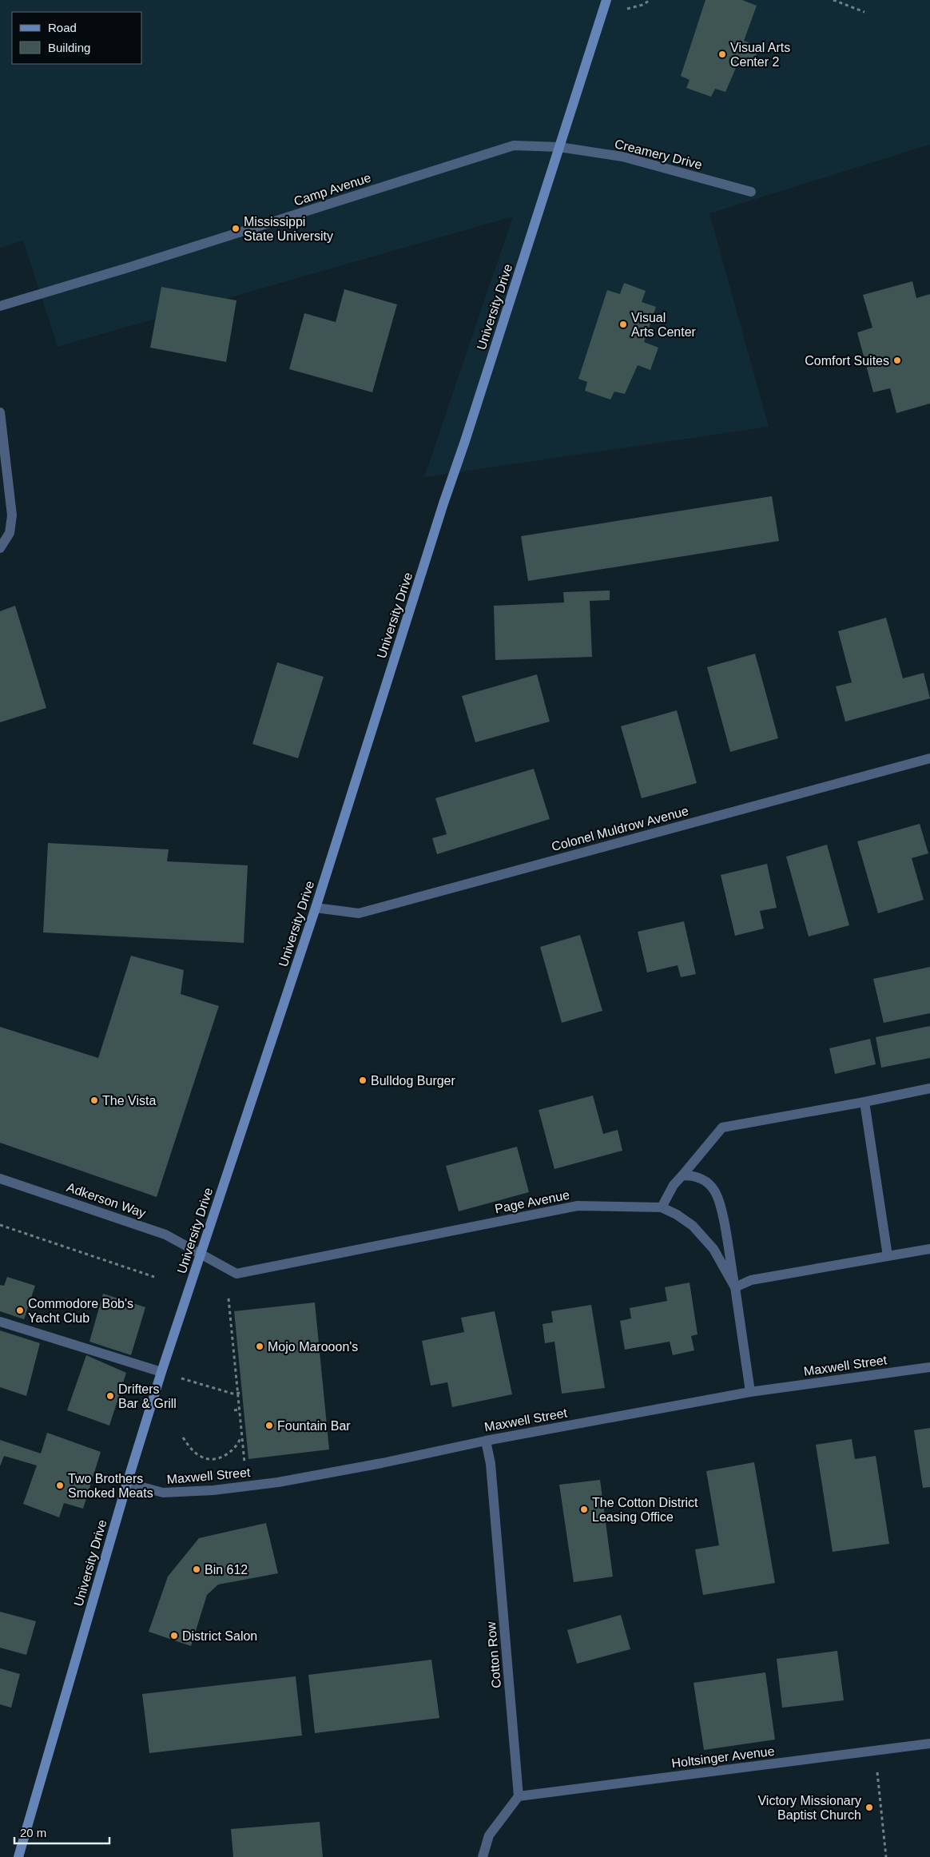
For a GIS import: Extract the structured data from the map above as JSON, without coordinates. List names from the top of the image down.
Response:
{
  "streets": {
    "street": [
      "Creamery Drive",
      "Camp Avenue",
      "University Drive",
      "Colonel Muldrow Avenue",
      "Adkerson Way",
      "Page Avenue",
      "Maxwell Street",
      "Cotton Row",
      "Holtsinger Avenue"
    ]
  },
  "crossings": [
    ["Creamery Drive", "Camp Avenue"],
    ["Creamery Drive", "University Drive"],
    ["Camp Avenue", "University Drive"],
    ["University Drive", "Colonel Muldrow Avenue"],
    ["University Drive", "Adkerson Way"],
    ["University Drive", "Page Avenue"],
    ["University Drive", "Maxwell Street"],
    ["Adkerson Way", "Page Avenue"],
    ["Page Avenue", "Maxwell Street"],
    ["Maxwell Street", "Cotton Row"],
    ["Cotton Row", "Holtsinger Avenue"]
  ],
  "places": [
    "Visual Arts Center 2",
    "Mississippi State University",
    "Visual Arts Center",
    "Comfort Suites",
    "Bulldog Burger",
    "The Vista",
    "Commodore Bob's Yacht Club",
    "Mojo Marooon's",
    "Drifters Bar & Grill",
    "Fountain Bar",
    "Two Brothers Smoked Meats",
    "The Cotton District Leasing Office",
    "Bin 612",
    "District Salon",
    "Victory Missionary Baptist Church"
  ],
  "legend": ["Road", "Building"],
  "scale_bar": "20 m"
}
